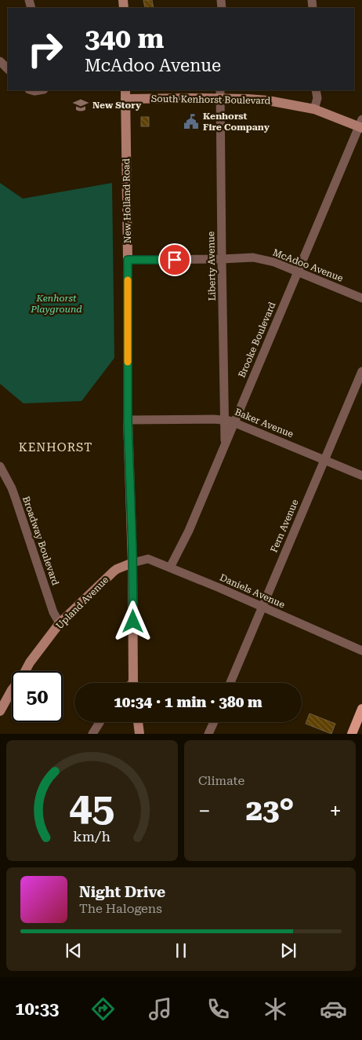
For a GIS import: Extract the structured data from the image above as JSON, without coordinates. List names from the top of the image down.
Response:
{
  "streets": {
    "main road": ["South Kenhorst Boulevard", "New Holland Road", "Upland Avenue"],
    "street": [
      "McAdoo Avenue",
      "Liberty Avenue",
      "Brooke Boulevard",
      "Baker Avenue",
      "Fern Avenue",
      "Broadway Boulevard",
      "Daniels Avenue"
    ]
  },
  "crossings": [
    ["South Kenhorst Boulevard", "New Holland Road"],
    ["South Kenhorst Boulevard", "Liberty Avenue"],
    ["South Kenhorst Boulevard", "Brooke Boulevard"],
    ["New Holland Road", "McAdoo Avenue"],
    ["New Holland Road", "Baker Avenue"],
    ["New Holland Road", "Daniels Avenue"],
    ["New Holland Road", "Upland Avenue"],
    ["McAdoo Avenue", "Liberty Avenue"],
    ["McAdoo Avenue", "Brooke Boulevard"],
    ["Liberty Avenue", "Brooke Boulevard"],
    ["Liberty Avenue", "Baker Avenue"],
    ["Brooke Boulevard", "Baker Avenue"],
    ["Brooke Boulevard", "Daniels Avenue"],
    ["Baker Avenue", "Fern Avenue"],
    ["Fern Avenue", "Daniels Avenue"],
    ["Broadway Boulevard", "Upland Avenue"],
    ["Daniels Avenue", "Upland Avenue"]
  ],
  "districts": ["KENHORST"],
  "parks": ["Kenhorst Playground"],
  "places": {
    "school or university": ["New Story"],
    "public building": ["Kenhorst Fire Company"]
  },
  "page": {
    "turn": ["340 m", "McAdoo Avenue"],
    "limit": "50",
    "trip": "10:34 · 1 min · 380 m",
    "tile": "Climate",
    "heat": ["−", "23°", "+"],
    "song": ["Night Drive", "The Halogens"],
    "tabs": "10:33",
    "gauge": ["45", "km/h"]
  }
}
